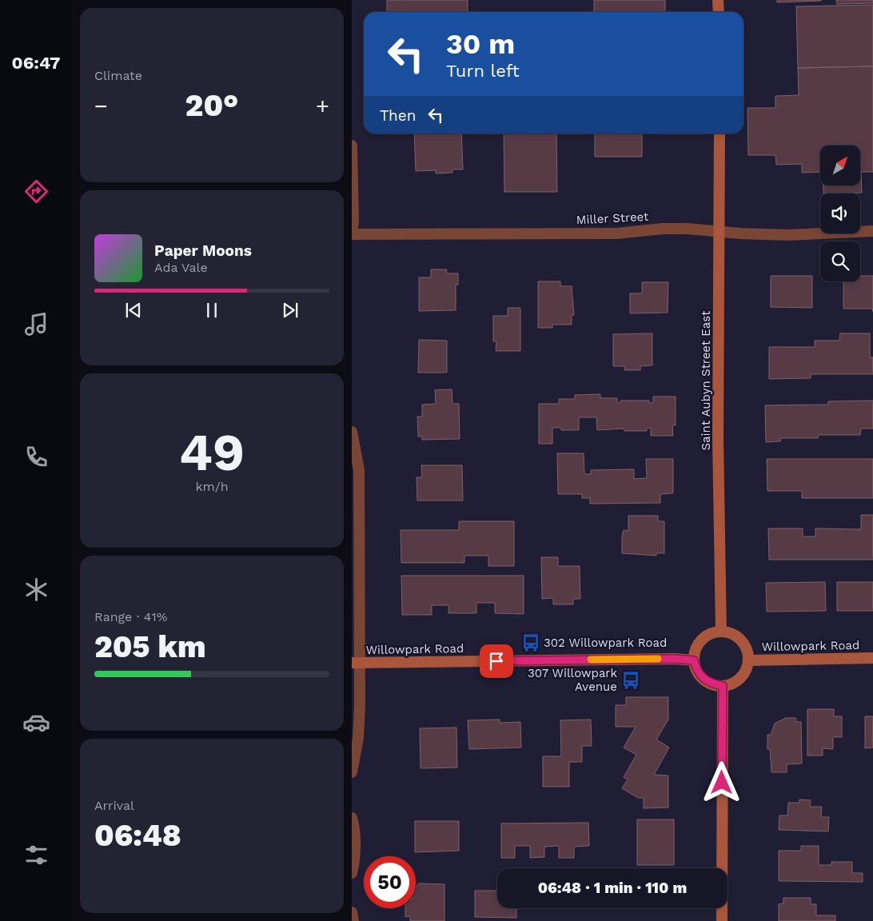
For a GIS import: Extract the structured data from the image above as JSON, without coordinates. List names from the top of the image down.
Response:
{
  "streets": {
    "main road": ["Saint Aubyn Street East", "Willowpark Road"],
    "street": ["Miller Street"]
  },
  "crossings": [
    ["Miller Street", "Saint Aubyn Street East"],
    ["Saint Aubyn Street East", "Willowpark Road"]
  ],
  "places": {
    "bus stop": ["302 Willowpark Road", "307 Willowpark Avenue"]
  },
  "north": "top right",
  "page": {
    "tabs": "06:47",
    "tile": [
      "Climate",
      ["49", "km/h"],
      ["Range · 41%", "205 km"],
      ["Arrival", "06:48"]
    ],
    "turn": ["30 m", "Turn left"],
    "heat": ["−", "20°", "+"],
    "then": "Then",
    "song": ["Paper Moons", "Ada Vale"],
    "limit": "50",
    "trip": "06:48 · 1 min · 110 m"
  }
}
